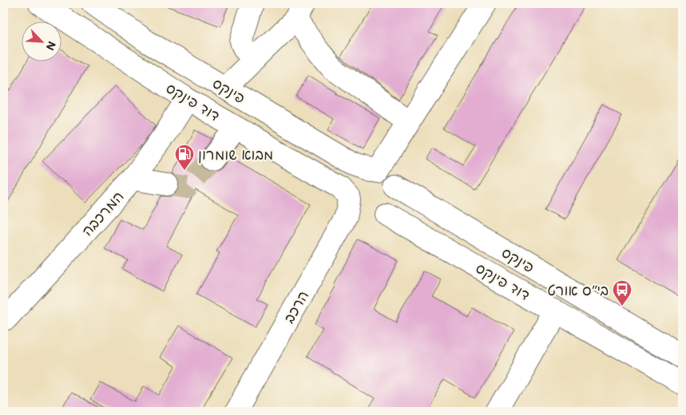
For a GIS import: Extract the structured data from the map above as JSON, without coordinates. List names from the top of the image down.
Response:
{
  "streets": {
    "street": [
      "פינקס",
      "דוד פינקס",
      "המרכבה",
      "הרכב"
    ]
  },
  "crossings": [
    ["פינקס", "דוד פינקס"],
    ["פינקס", "הרכב"],
    ["דוד פינקס", "המרכבה"],
    ["דוד פינקס", "הרכב"]
  ],
  "places": {
    "fuel station": ["מבוא שומרון"],
    "bus stop": ["בי״ס אורט"]
  },
  "north": "bottom right"
}
